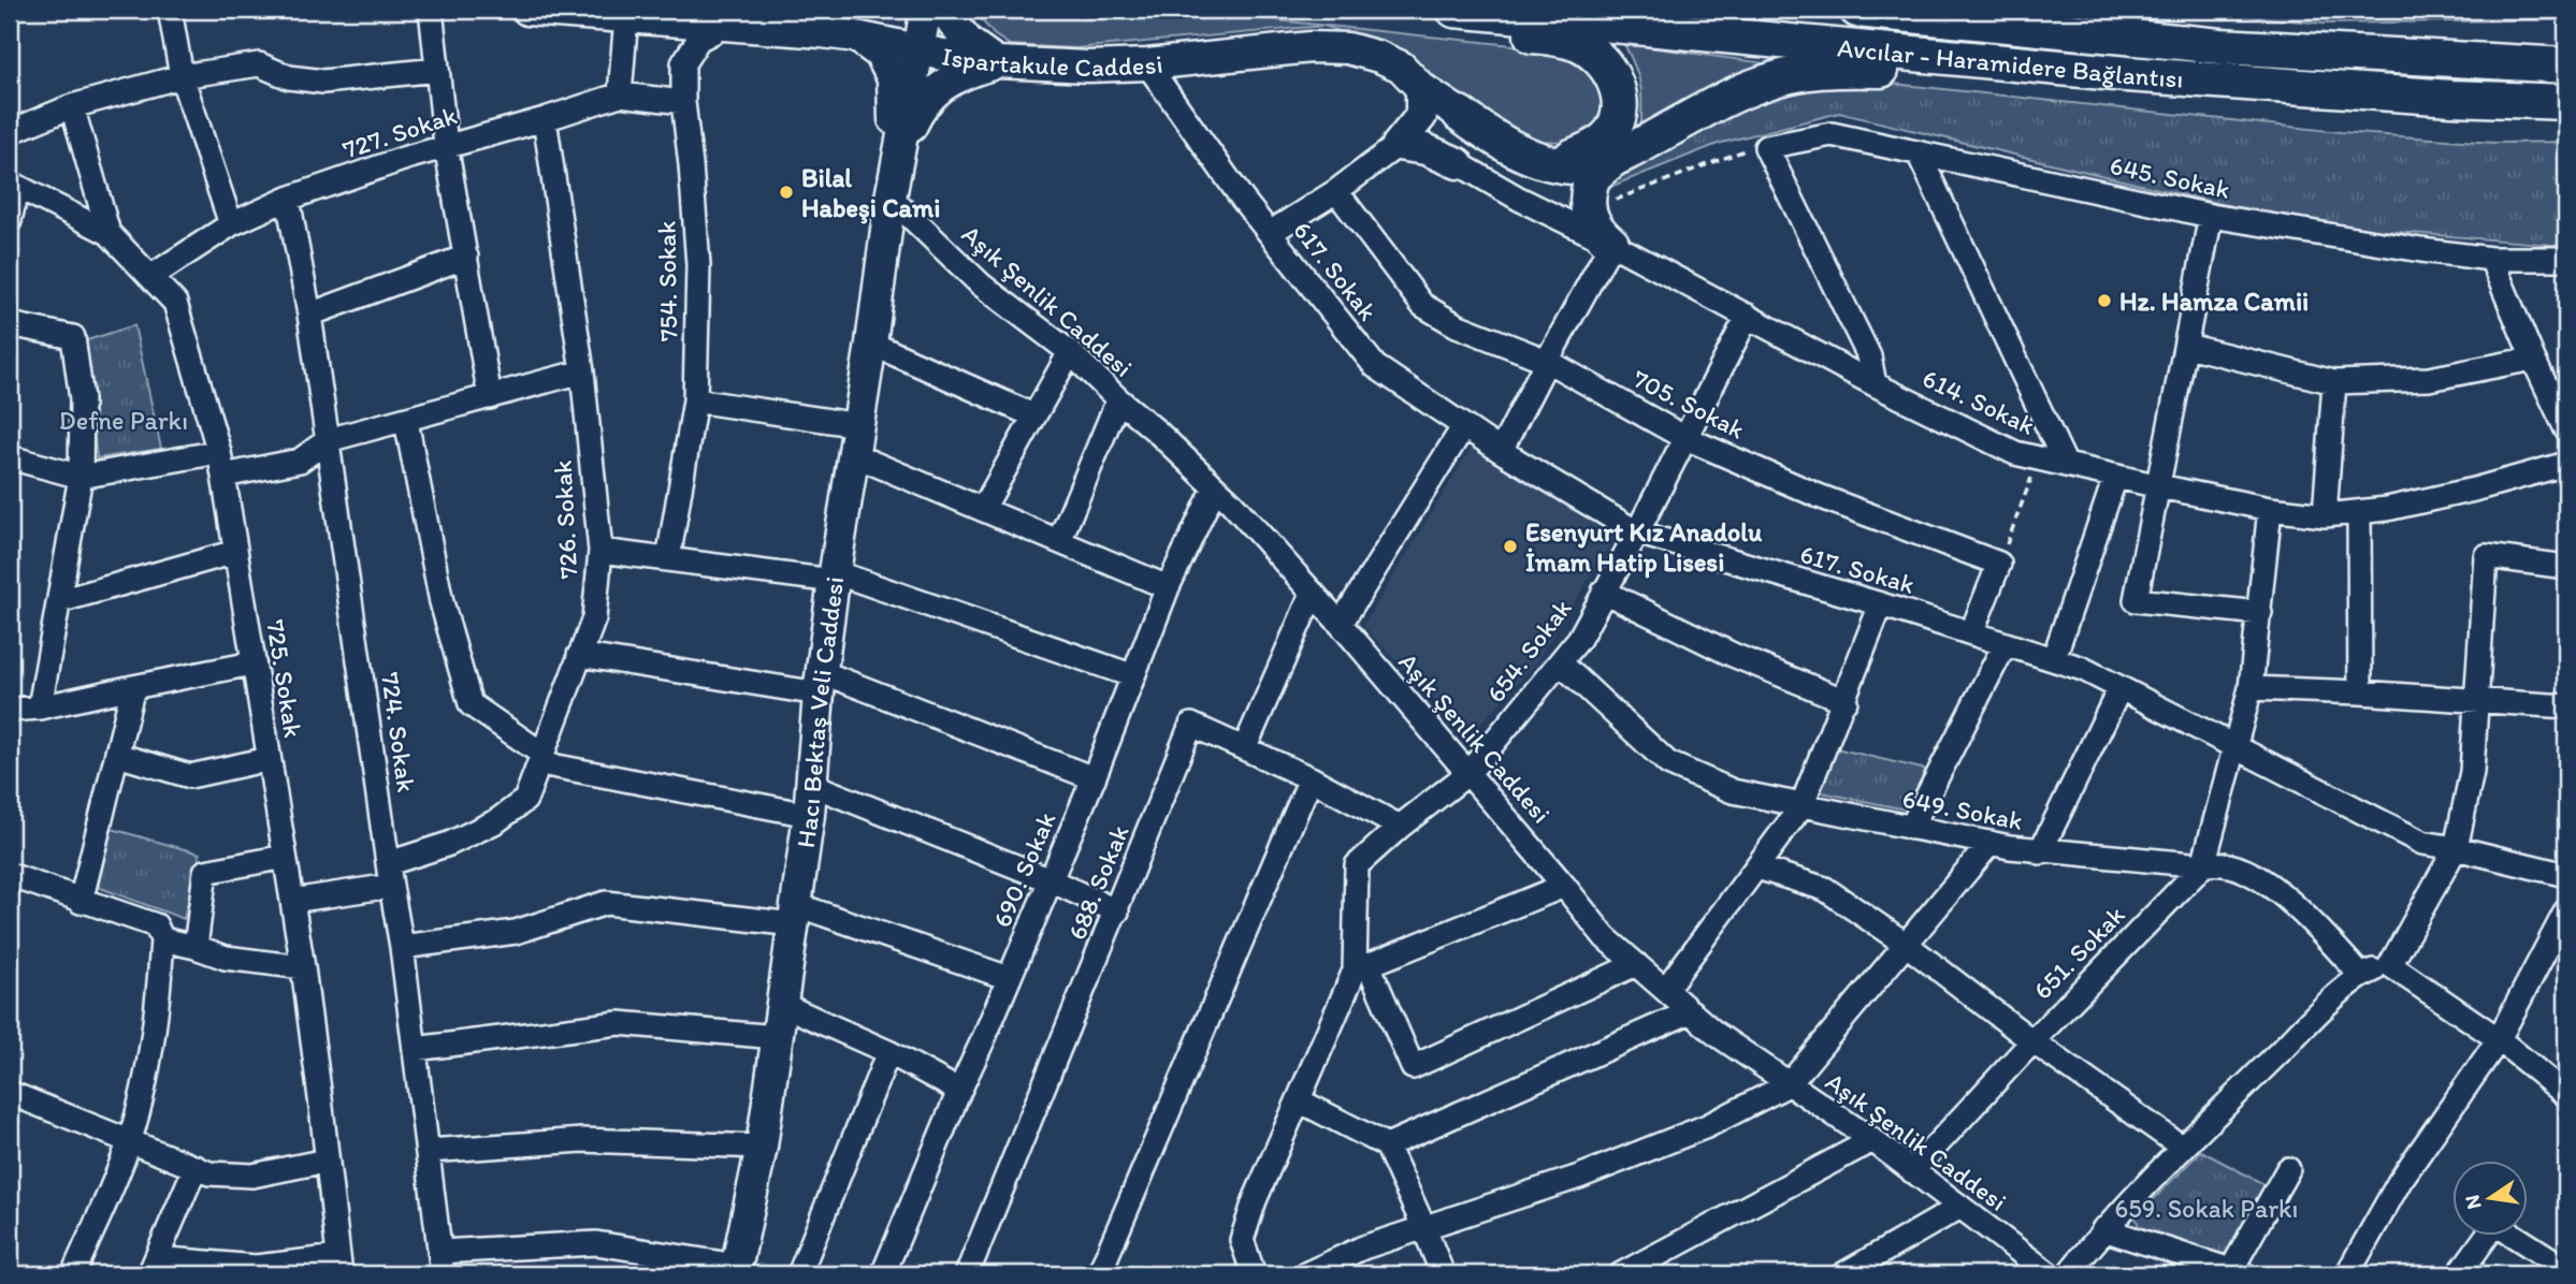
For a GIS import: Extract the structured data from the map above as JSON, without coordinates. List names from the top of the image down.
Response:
{
  "streets": {
    "highway": ["Avcılar - Haramidere Bağlantısı"],
    "main road": ["Ispartakule Caddesi", "Hacı Bektaş Veli Caddesi"],
    "street": [
      "727. Sokak",
      "645. Sokak",
      "617. Sokak",
      "754. Sokak",
      "Aşık Şenlik Caddesi",
      "614. Sokak",
      "705. Sokak",
      "726. Sokak",
      "654. Sokak",
      "725. Sokak",
      "724. Sokak",
      "649. Sokak",
      "690. Sokak",
      "688. Sokak",
      "651. Sokak"
    ]
  },
  "crossings": [
    ["Ispartakule Caddesi", "617. Sokak"],
    ["Ispartakule Caddesi", "754. Sokak"],
    ["727. Sokak", "754. Sokak"],
    ["727. Sokak", "726. Sokak"],
    ["727. Sokak", "725. Sokak"],
    ["727. Sokak", "724. Sokak"],
    ["617. Sokak", "654. Sokak"],
    ["617. Sokak", "651. Sokak"],
    ["Aşık Şenlik Caddesi", "654. Sokak"],
    ["Aşık Şenlik Caddesi", "Hacı Bektaş Veli Caddesi"],
    ["Aşık Şenlik Caddesi", "690. Sokak"],
    ["Aşık Şenlik Caddesi", "651. Sokak"],
    ["614. Sokak", "654. Sokak"],
    ["614. Sokak", "651. Sokak"],
    ["705. Sokak", "654. Sokak"],
    ["726. Sokak", "725. Sokak"],
    ["726. Sokak", "724. Sokak"],
    ["654. Sokak", "649. Sokak"],
    ["654. Sokak", "688. Sokak"],
    ["649. Sokak", "651. Sokak"]
  ],
  "parks": ["Defne Parkı", "659. Sokak Parkı"],
  "places": ["Bilal Habeşi Cami", "Hz. Hamza Camii", "Esenyurt Kız Anadolu İmam Hatip Lisesi"],
  "north": "left"
}
